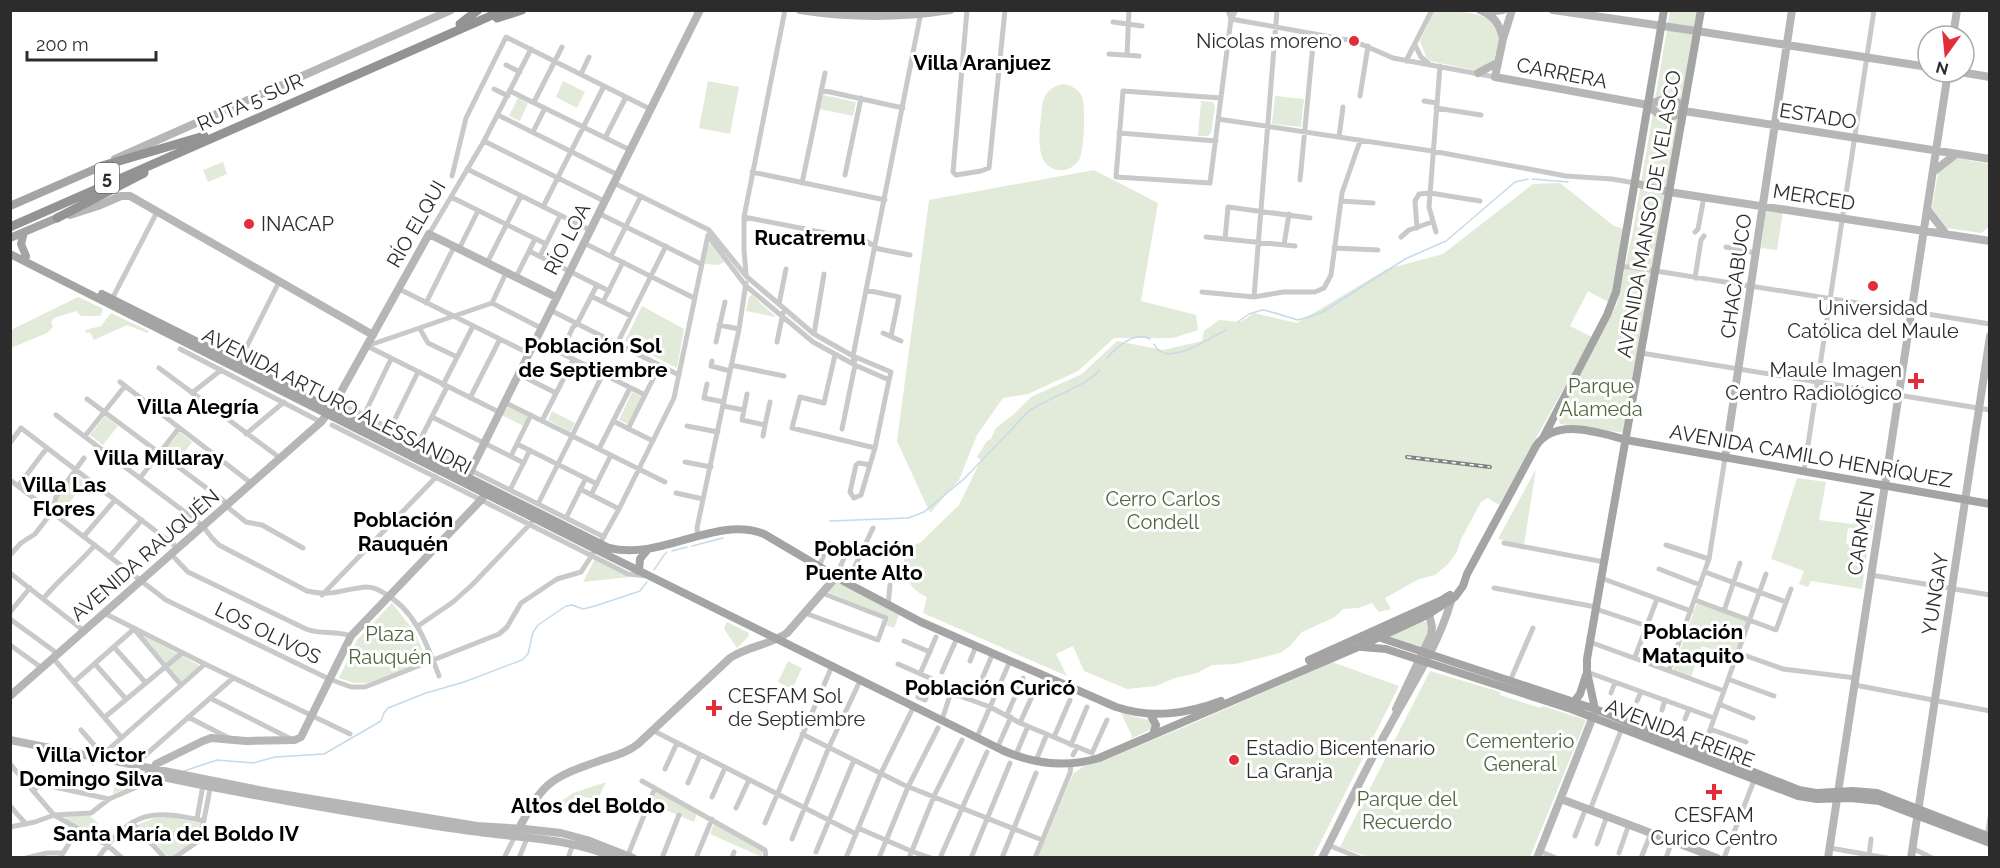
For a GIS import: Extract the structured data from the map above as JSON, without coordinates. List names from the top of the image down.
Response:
{
  "streets": {
    "highway": ["RUTA 5 SUR", "5"],
    "main road": [
      "AVENIDA MANSO DE VELASCO",
      "AVENIDA ARTURO ALESSANDRI",
      "AVENIDA CAMILO HENRÍQUEZ",
      "AVENIDA FREIRE"
    ],
    "street": [
      "CARRERA",
      "ESTADO",
      "MERCED",
      "RÍO ELQUI",
      "RÍO LOA",
      "CHACABUCO",
      "CARMEN",
      "AVENIDA RAUQUÉN",
      "YUNGAY",
      "LOS OLIVOS"
    ]
  },
  "crossings": [
    ["CARRERA", "ESTADO"],
    ["CARRERA", "AVENIDA MANSO DE VELASCO"],
    ["ESTADO", "AVENIDA MANSO DE VELASCO"],
    ["ESTADO", "CHACABUCO"],
    ["ESTADO", "CARMEN"],
    ["MERCED", "AVENIDA MANSO DE VELASCO"],
    ["MERCED", "CHACABUCO"],
    ["MERCED", "CARMEN"],
    ["AVENIDA MANSO DE VELASCO", "AVENIDA CAMILO HENRÍQUEZ"],
    ["AVENIDA MANSO DE VELASCO", "AVENIDA FREIRE"],
    ["RÍO ELQUI", "AVENIDA ARTURO ALESSANDRI"],
    ["RÍO ELQUI", "AVENIDA RAUQUÉN"],
    ["RÍO LOA", "AVENIDA ARTURO ALESSANDRI"],
    ["CHACABUCO", "AVENIDA CAMILO HENRÍQUEZ"],
    ["AVENIDA ARTURO ALESSANDRI", "AVENIDA RAUQUÉN"],
    ["AVENIDA ARTURO ALESSANDRI", "LOS OLIVOS"],
    ["AVENIDA ARTURO ALESSANDRI", "AVENIDA FREIRE"],
    ["AVENIDA CAMILO HENRÍQUEZ", "CARMEN"],
    ["AVENIDA CAMILO HENRÍQUEZ", "YUNGAY"],
    ["CARMEN", "AVENIDA FREIRE"],
    ["AVENIDA RAUQUÉN", "LOS OLIVOS"],
    ["YUNGAY", "AVENIDA FREIRE"]
  ],
  "districts": [
    "Villa Aranjuez",
    "Rucatremu",
    "Población Sol de Septiembre",
    "Villa Alegría",
    "Villa Millaray",
    "Villa Las Flores",
    "Población Rauquén",
    "Población Puente Alto",
    "Población Mataquito",
    "Población Curicó",
    "Villa Victor Domingo Silva",
    "Altos del Boldo",
    "Santa María del Boldo IV"
  ],
  "parks": [
    "Parque Alameda",
    "Cerro Carlos Condell",
    "Plaza Rauquén",
    "Cementerio General",
    "Parque del Recuerdo"
  ],
  "places": {
    "other": [
      "Nicolas moreno",
      "INACAP",
      "Universidad Católica del Maule",
      "Estadio Bicentenario La Granja"
    ],
    "health": ["Maule Imagen Centro Radiológico", "CESFAM Sol de Septiembre", "CESFAM Curico Centro"]
  },
  "scale_bar": "200 m",
  "north": "bottom"
}
